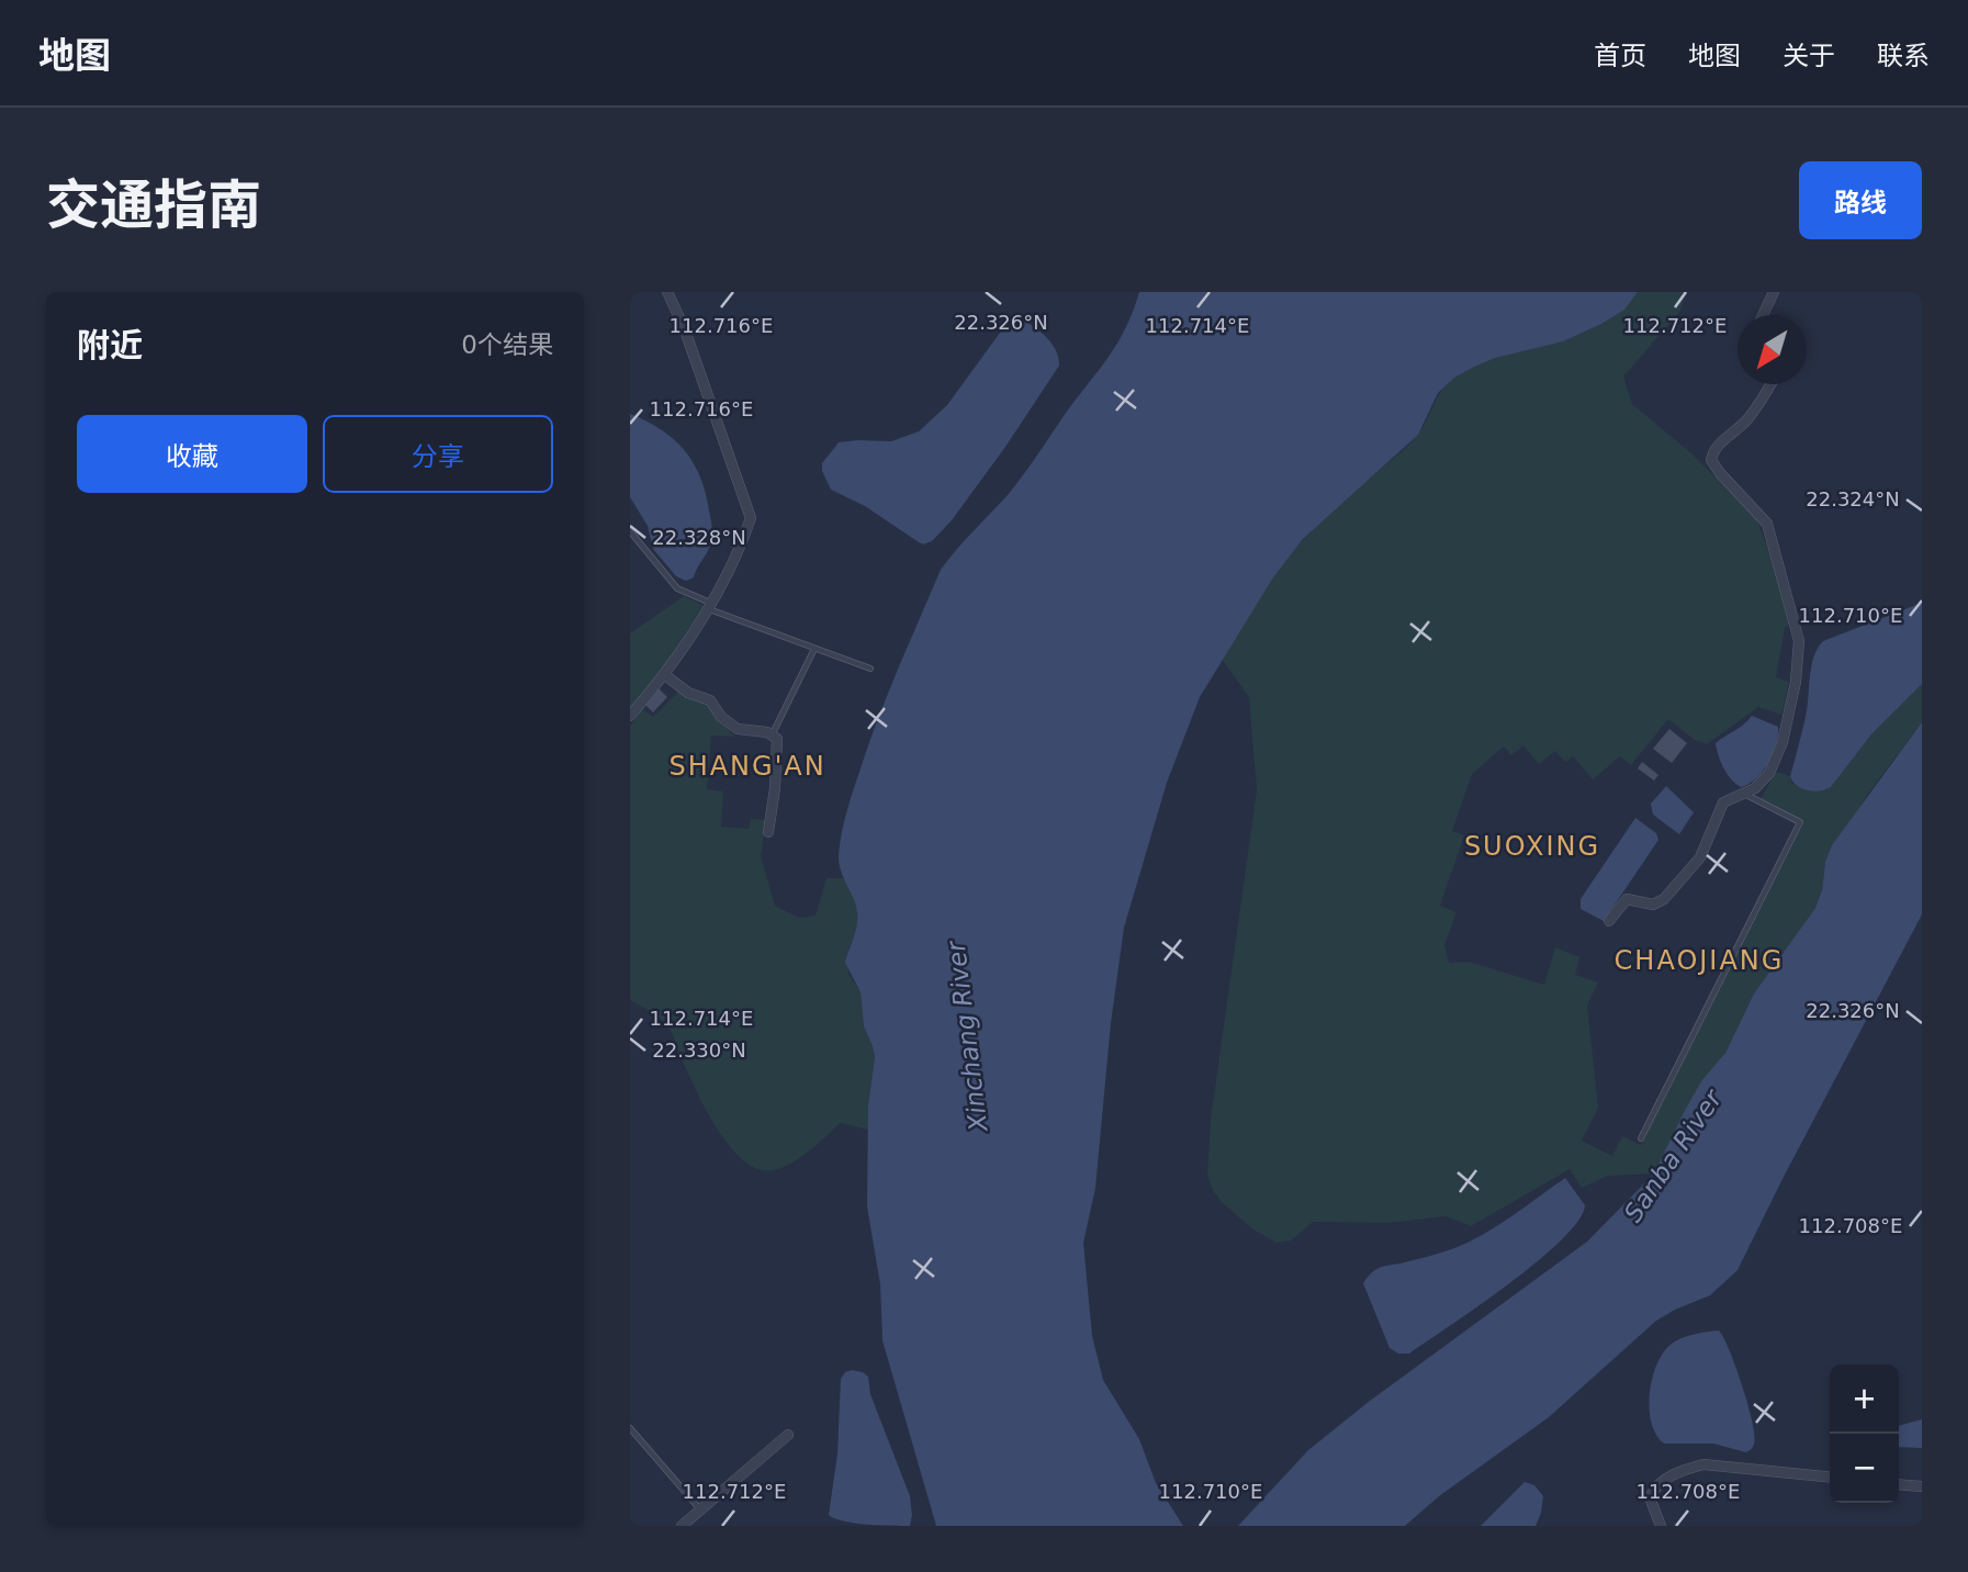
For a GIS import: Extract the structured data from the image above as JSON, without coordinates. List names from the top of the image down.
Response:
{
  "districts": ["SHANG'AN", "SUOXING", "CHAOJIANG"],
  "water": ["Xinchang River", "Sanba River"],
  "north": "bottom left",
  "page": {
    "header": "地图",
    "nav": [
      "首页",
      "地图",
      "关于",
      "联系"
    ],
    "title": "交通指南",
    "buttons": [
      "路线",
      ["收藏", "分享"]
    ],
    "heading": ["附近", "0个结果"],
    "map_buttons": ["+", "−"]
  },
  "coordinates": [
    "22.326°N",
    "112.716°E",
    "112.714°E",
    "112.712°E",
    "22.324°N",
    "22.328°N",
    "112.710°E",
    "22.330°N",
    "112.708°E"
  ]
}
